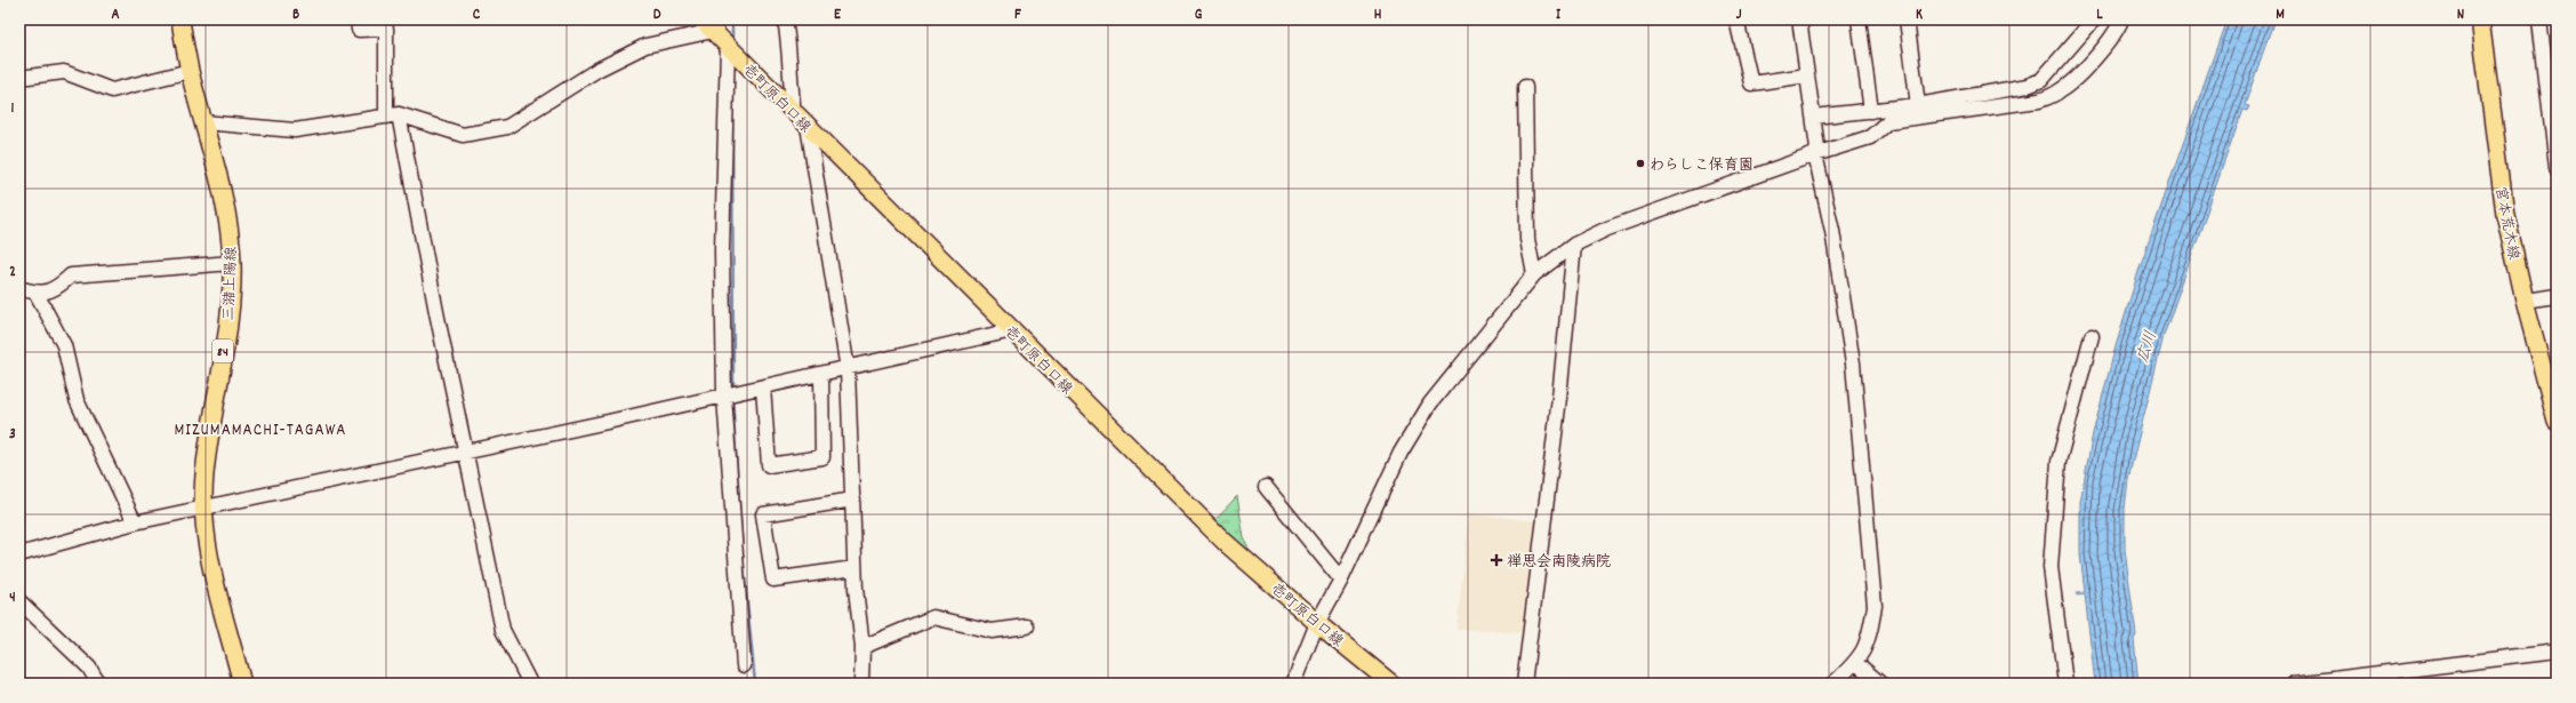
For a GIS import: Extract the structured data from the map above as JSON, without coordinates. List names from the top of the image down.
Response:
{
  "streets": {
    "main road": [
      "壱町原白口線",
      "宮本荒木線",
      "三潴上陽線",
      "84"
    ]
  },
  "districts": ["MIZUMAMACHI-TAGAWA"],
  "water": ["広川"],
  "places": {
    "other": ["わらしこ保育園"],
    "health": ["禅思会南陵病院"]
  },
  "grid": {
    "columns": [
      "A",
      "B",
      "C",
      "D",
      "E",
      "F",
      "G",
      "H",
      "I",
      "J",
      "K",
      "L",
      "M",
      "N"
    ],
    "rows": [
      "1",
      "2",
      "3",
      "4"
    ]
  }
}
